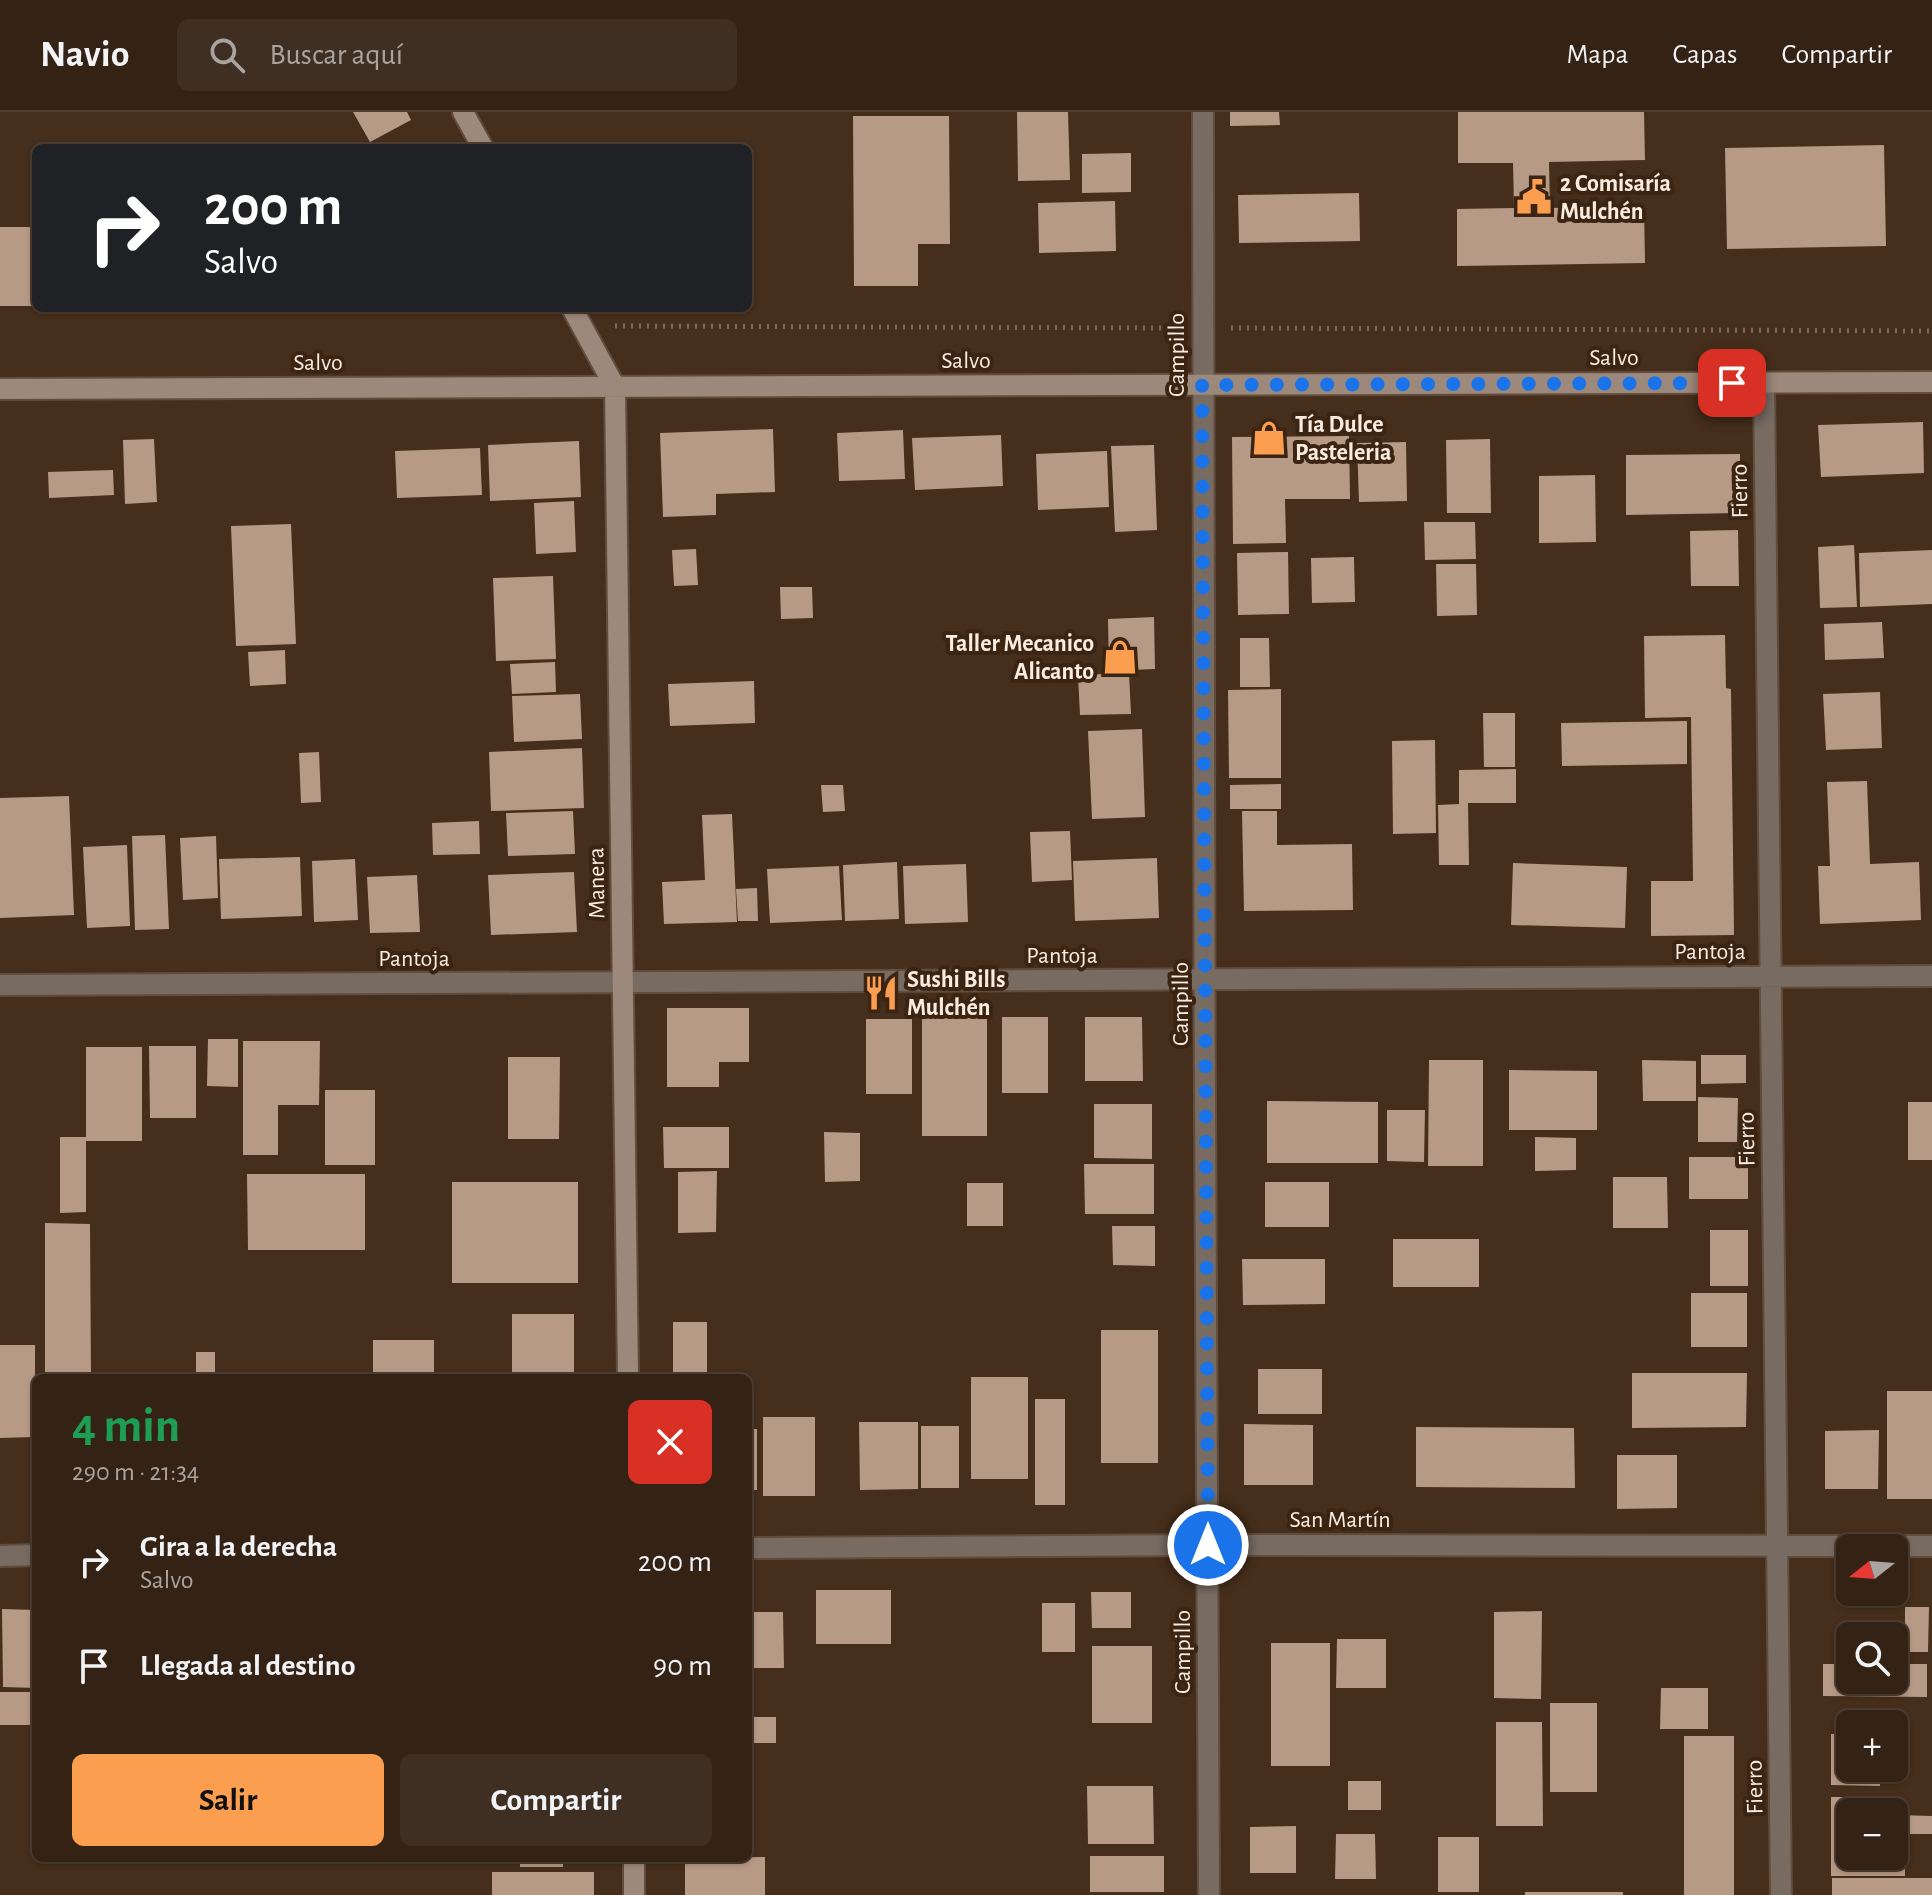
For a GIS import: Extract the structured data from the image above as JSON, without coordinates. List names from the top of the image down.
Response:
{
  "streets": {
    "main road": ["Salvo", "Manera"],
    "street": [
      "Campillo",
      "Fierro",
      "Pantoja",
      "San Martín"
    ]
  },
  "crossings": [
    ["Campillo", "Salvo"],
    ["Campillo", "Pantoja"],
    ["Campillo", "San Martín"],
    ["Salvo", "Fierro"],
    ["Salvo", "Manera"],
    ["Fierro", "Pantoja"],
    ["Fierro", "San Martín"],
    ["Manera", "Pantoja"]
  ],
  "places": {
    "public building": ["2 Comisaría Mulchén"],
    "shop": ["Tía Dulce Pasteleria", "Taller Mecanico Alicanto"],
    "restaurant": ["Sushi Bills Mulchén"]
  },
  "north": "left",
  "page": {
    "header": "Navio",
    "search": "Buscar aquí",
    "nav": ["Mapa", "Capas", "Compartir"],
    "turn": ["200 m", "Salvo"],
    "heading": ["4 min", "290 m · 21:34"],
    "list": [
      {
        "name": "Gira a la derecha",
        "note": "Salvo",
        "value": "200 m"
      },
      {
        "name": "Llegada al destino",
        "value": "90 m"
      }
    ],
    "map_buttons": ["+", "−"],
    "buttons": ["Salir", "Compartir"]
  }
}
